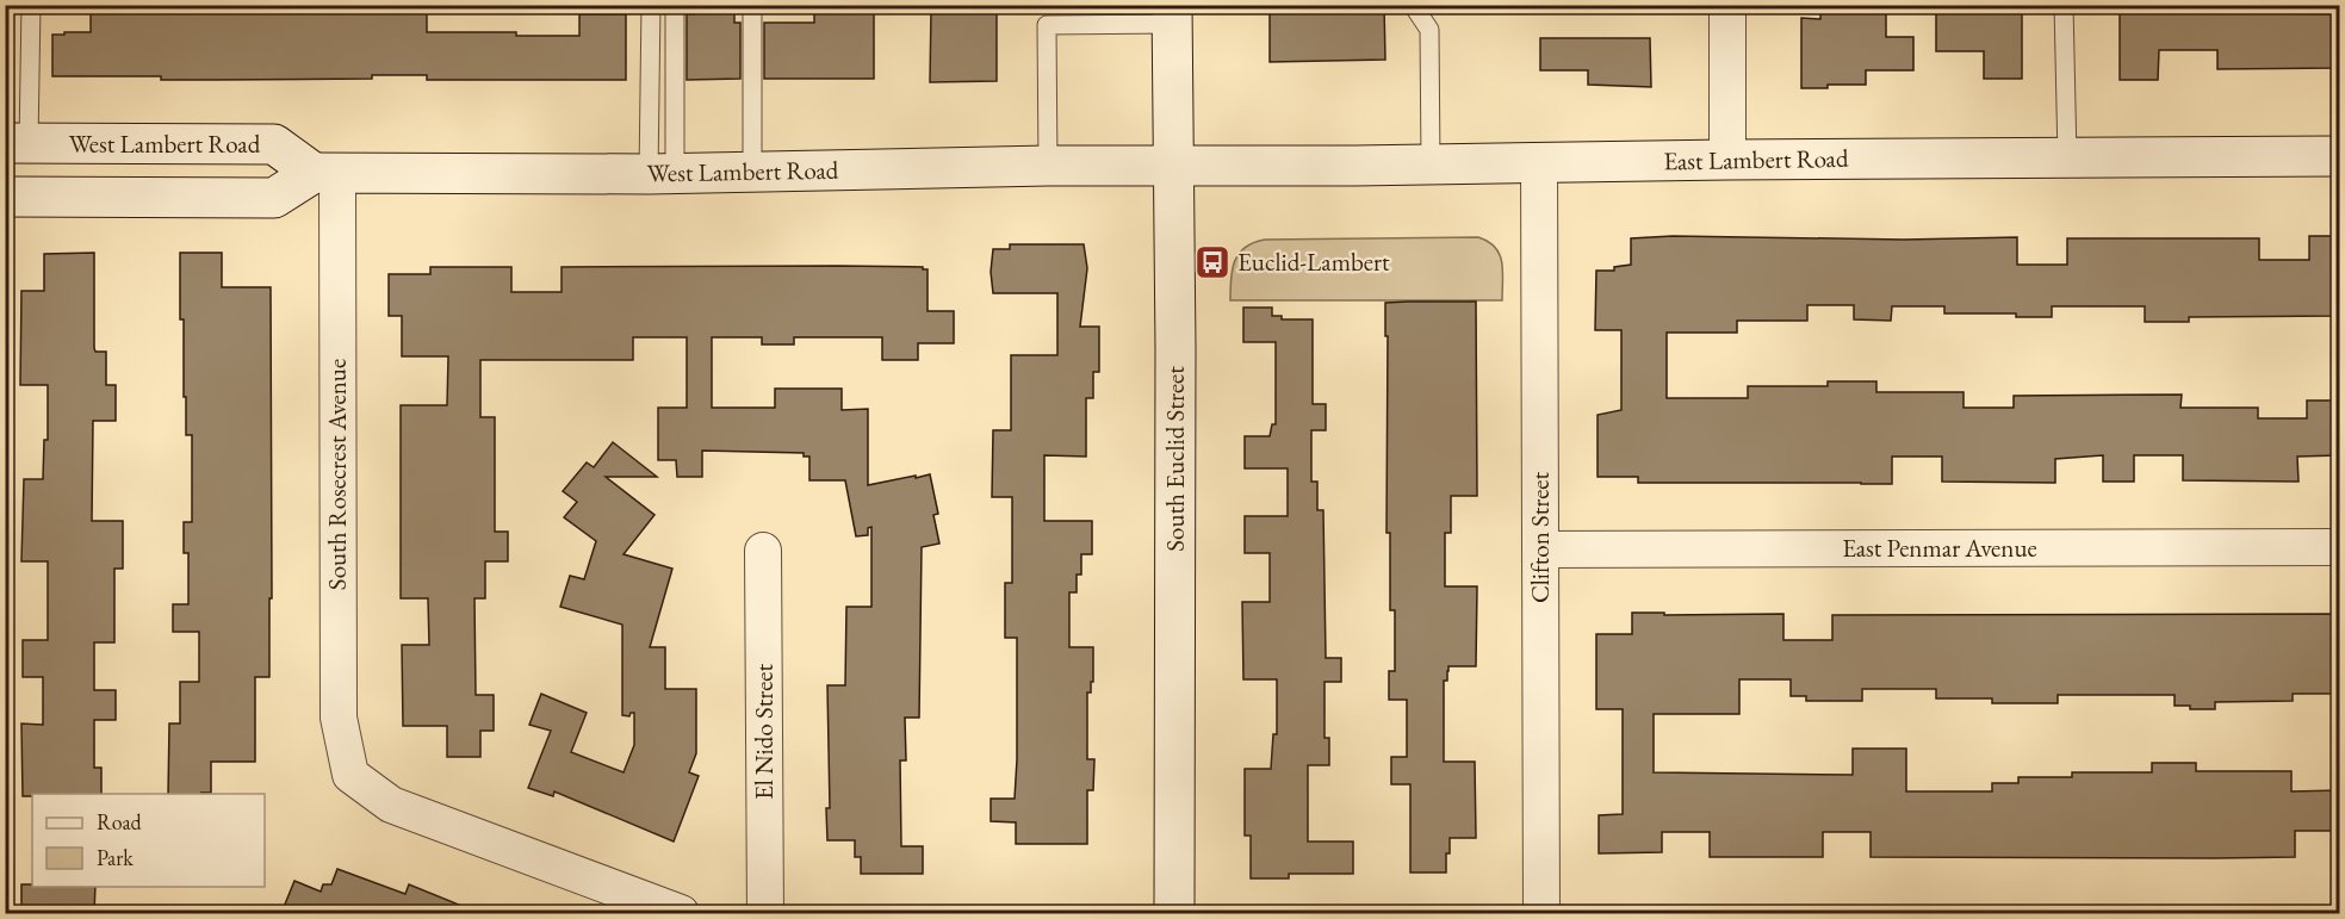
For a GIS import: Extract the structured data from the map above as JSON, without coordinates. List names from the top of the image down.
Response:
{
  "streets": {
    "main road": ["West Lambert Road", "East Lambert Road", "South Euclid Street"],
    "street": [
      "South Rosecrest Avenue",
      "Clifton Street",
      "East Penmar Avenue",
      "El Nido Street"
    ]
  },
  "crossings": [
    ["West Lambert Road", "East Lambert Road"],
    ["West Lambert Road", "South Euclid Street"],
    ["West Lambert Road", "South Rosecrest Avenue"],
    ["East Lambert Road", "South Euclid Street"],
    ["East Lambert Road", "Clifton Street"],
    ["Clifton Street", "East Penmar Avenue"]
  ],
  "places": {
    "bus stop": ["Euclid-Lambert"]
  },
  "legend": ["Road", "Park"]
}
